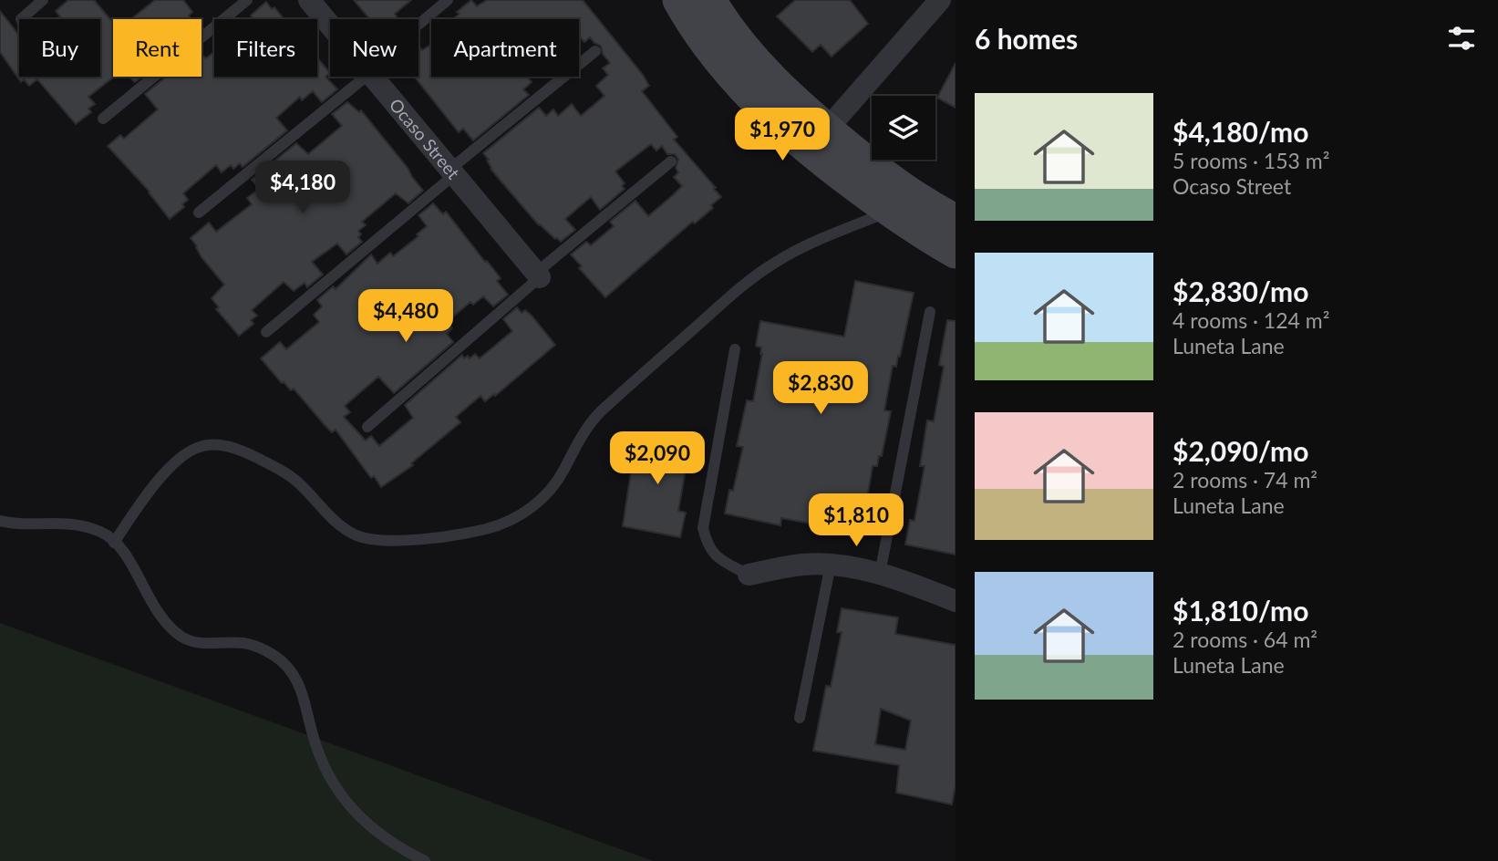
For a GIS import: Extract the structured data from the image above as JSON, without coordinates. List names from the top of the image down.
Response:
{
  "streets": {
    "street": ["Ocaso Street"]
  },
  "page": {
    "heading": "6 homes",
    "chip": [
      "Buy",
      "Rent",
      "Filters",
      "New",
      "Apartment"
    ],
    "list": [
      {
        "name": "$4,180/mo",
        "note": "5 rooms · 153 m² · Ocaso Street"
      },
      {
        "name": "$2,830/mo",
        "note": "4 rooms · 124 m² · Luneta Lane"
      },
      {
        "name": "$2,090/mo",
        "note": "2 rooms · 74 m² · Luneta Lane"
      },
      {
        "name": "$1,810/mo",
        "note": "2 rooms · 64 m² · Luneta Lane"
      }
    ],
    "price": [
      "$1,970",
      "$4,180",
      "$4,480",
      "$2,830",
      "$2,090",
      "$1,810"
    ]
  }
}
